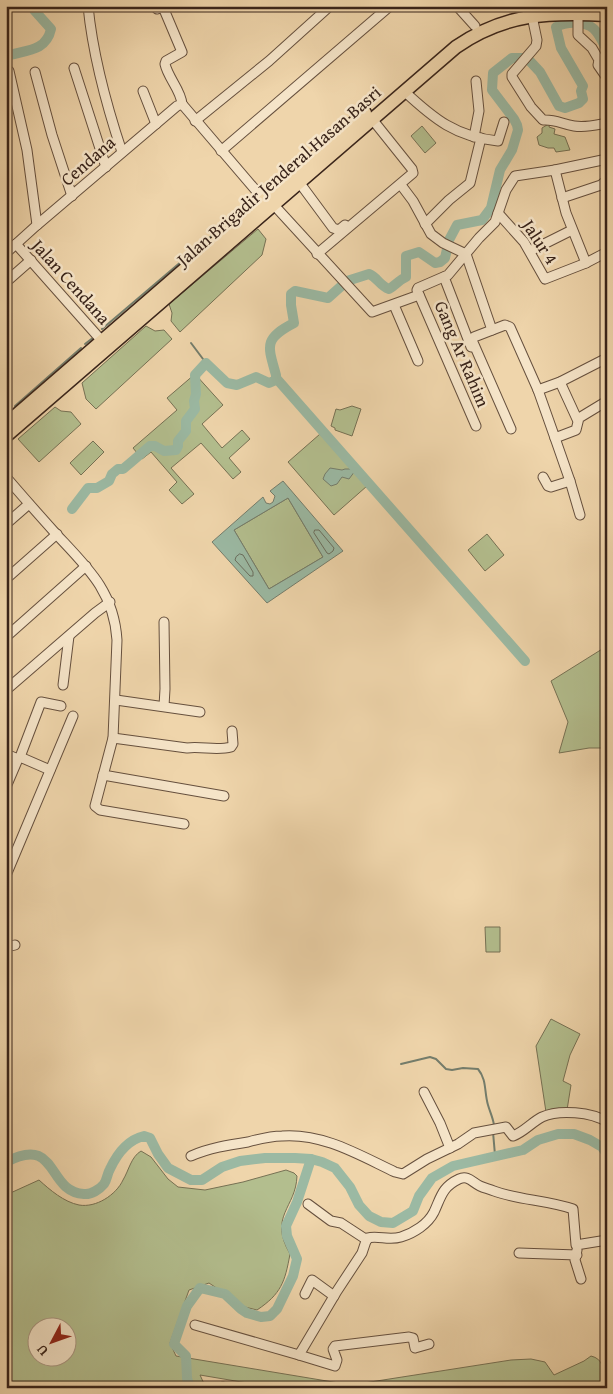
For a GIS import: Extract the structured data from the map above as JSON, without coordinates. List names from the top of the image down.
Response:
{
  "streets": {
    "highway": ["Jalan Brigadir Jenderal Hasan Basri"],
    "street": [
      "Cendana",
      "Jalur 4",
      "Jalan Cendana",
      "Gang Ar Rahim"
    ]
  },
  "crossings": [
    ["Cendana", "Jalan Cendana"],
    ["Jalan Brigadir Jenderal Hasan Basri", "Jalan Cendana"]
  ],
  "north": "bottom left"
}
